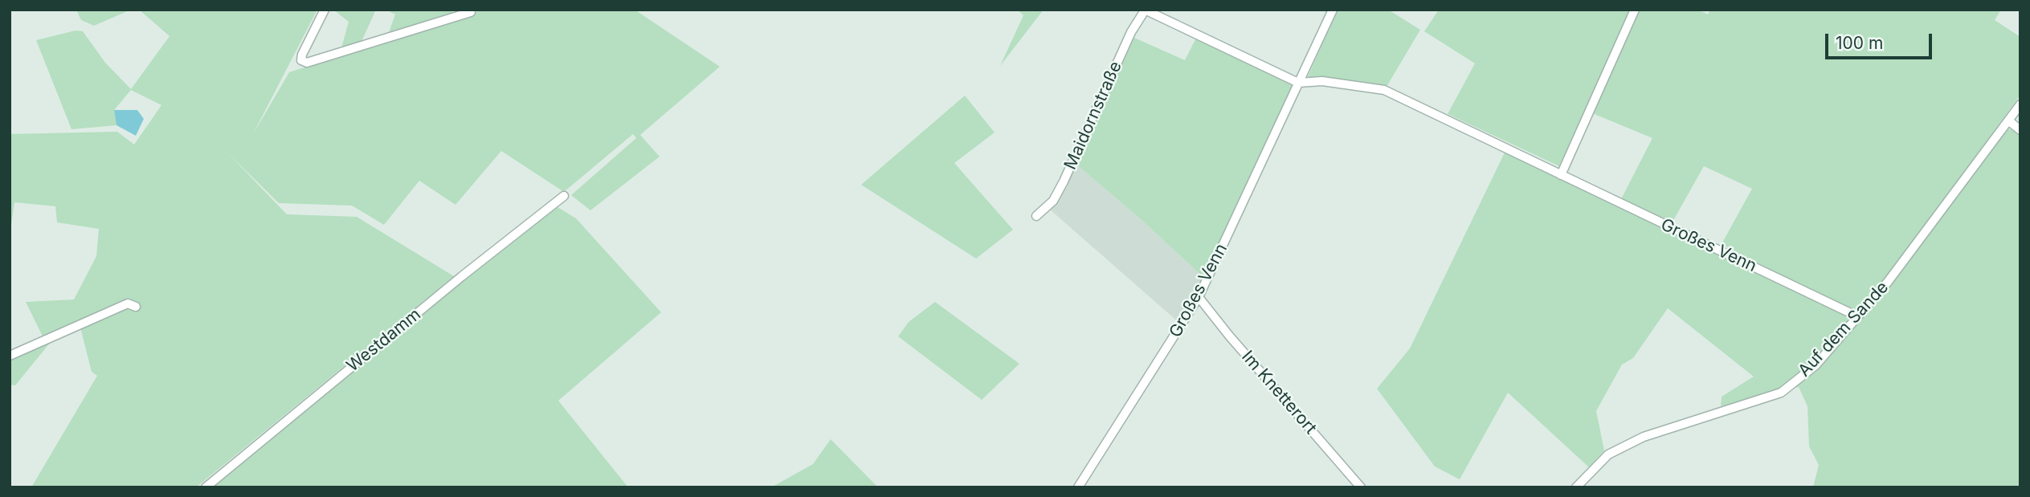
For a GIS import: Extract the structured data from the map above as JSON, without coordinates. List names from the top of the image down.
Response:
{
  "streets": {
    "street": [
      "Maidornstraße",
      "Großes Venn",
      "Auf dem Sande",
      "Westdamm",
      "Im Knetterort"
    ]
  },
  "crossings": [
    ["Maidornstraße", "Großes Venn"],
    ["Großes Venn", "Auf dem Sande"],
    ["Großes Venn", "Im Knetterort"]
  ],
  "scale_bar": "100 m"
}
